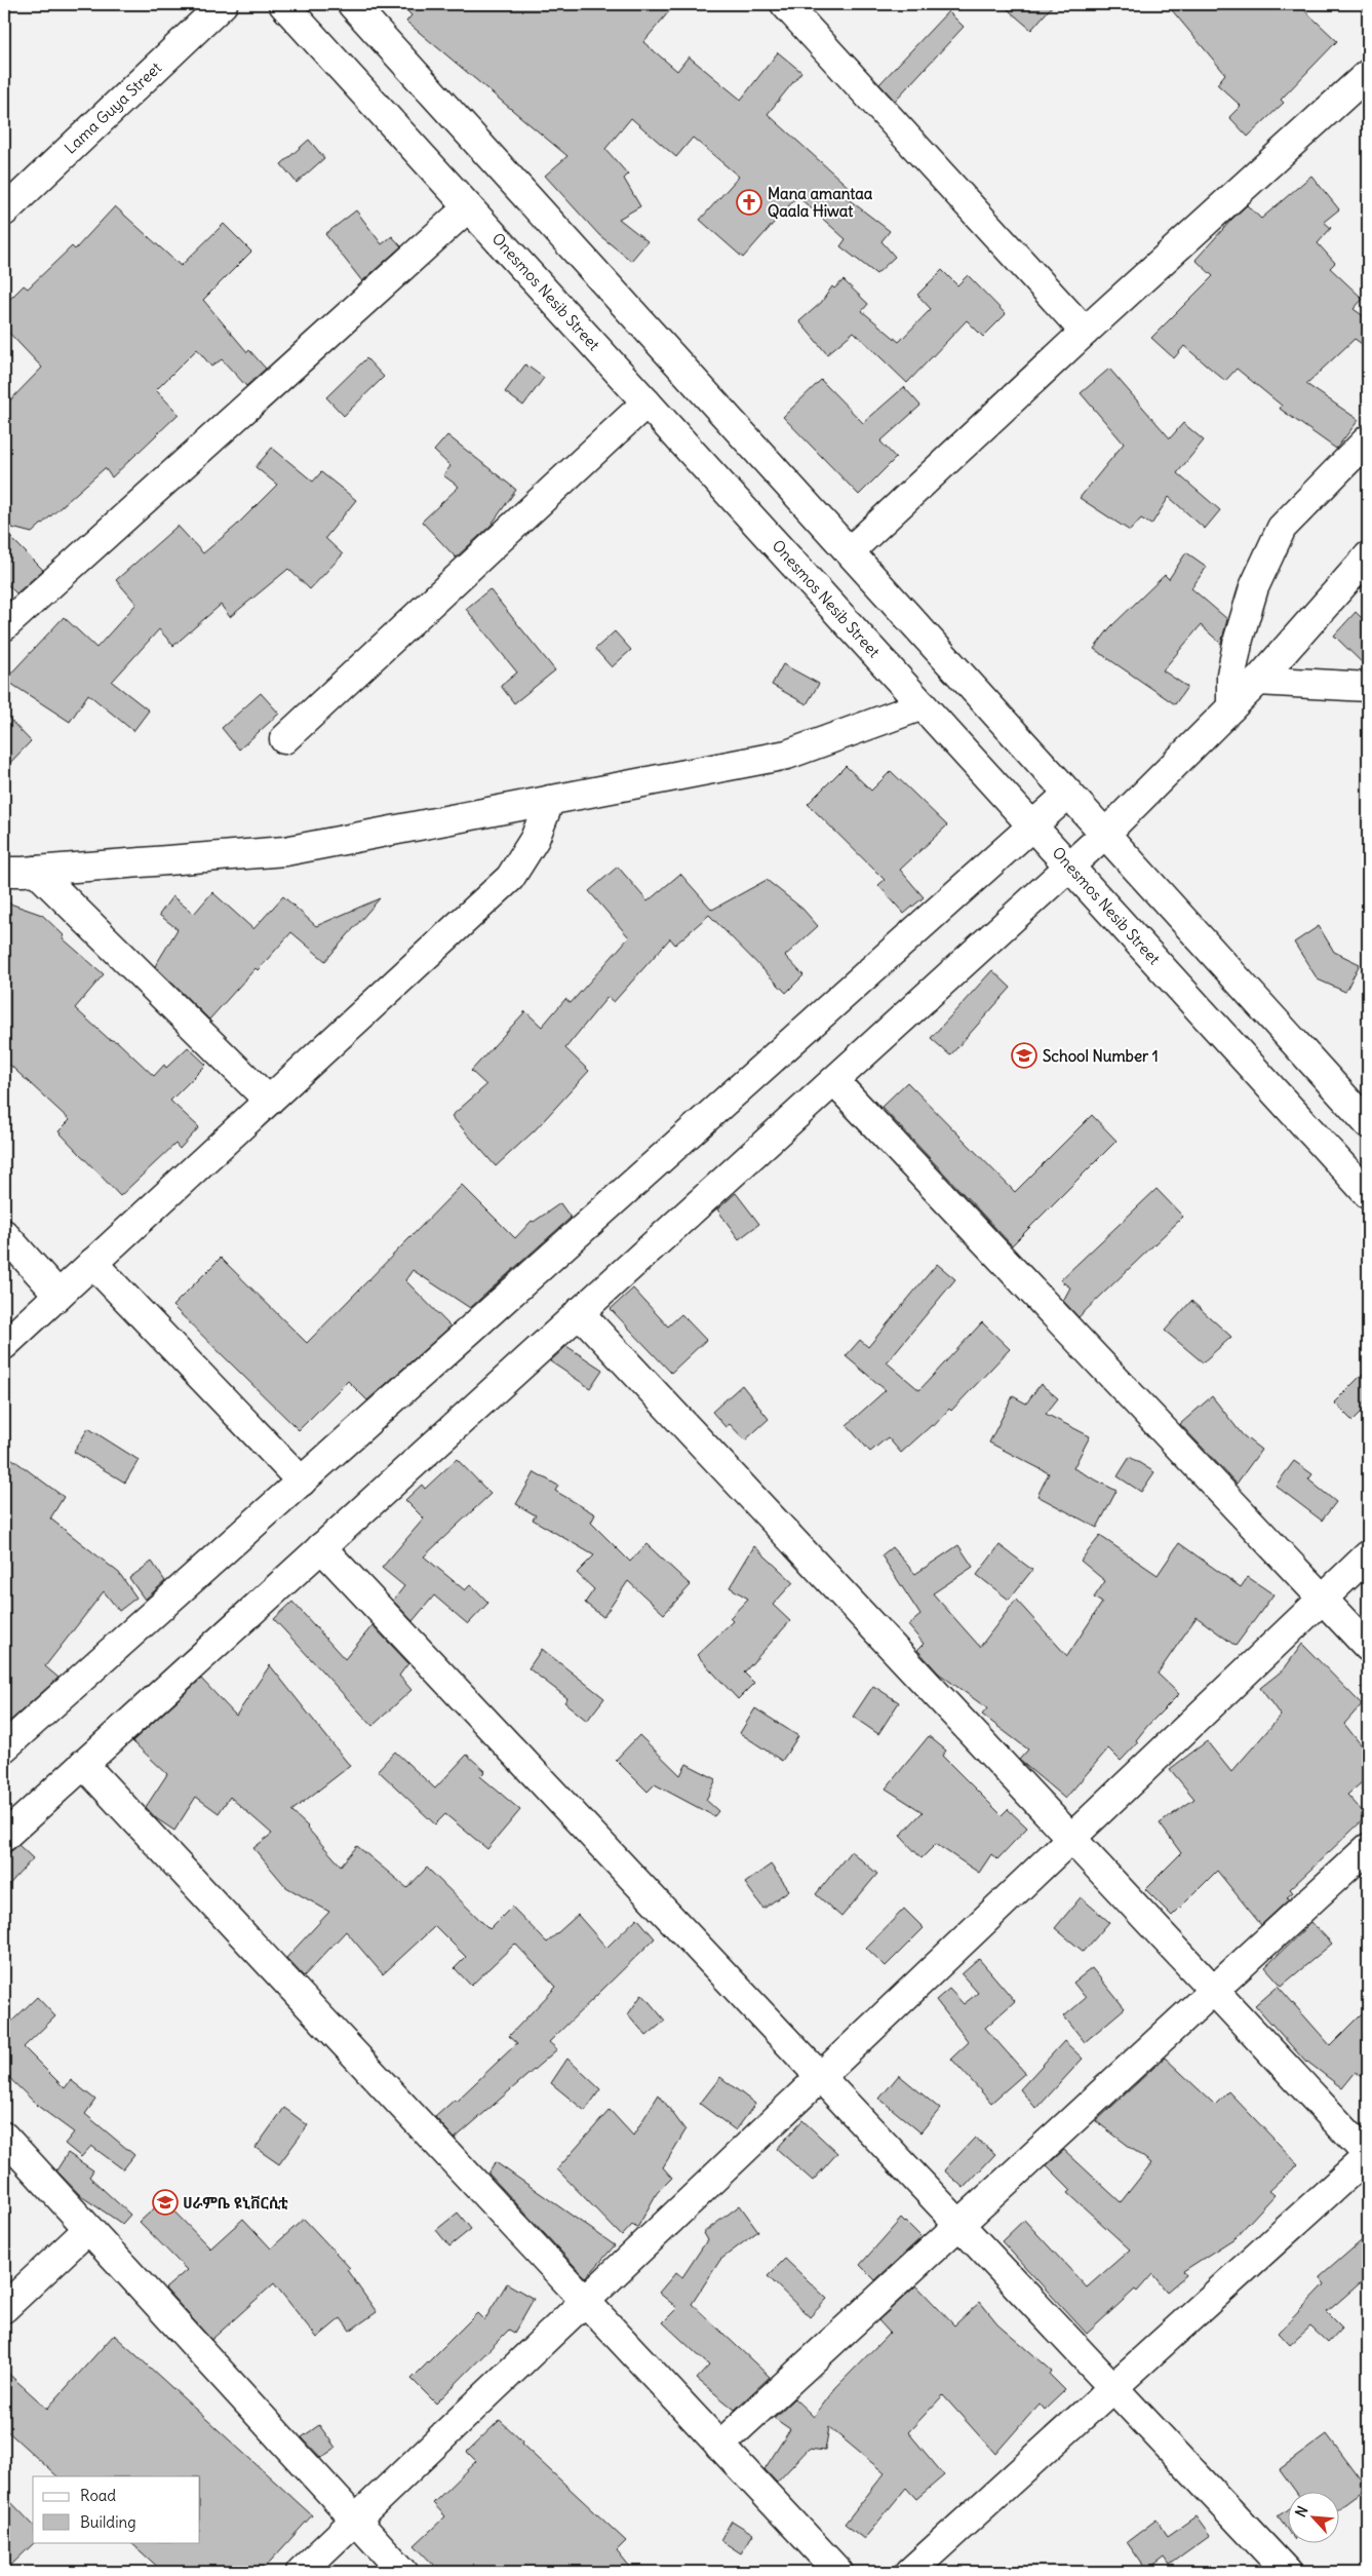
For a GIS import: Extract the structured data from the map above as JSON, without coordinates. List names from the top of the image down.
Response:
{
  "streets": {
    "street": ["Lama Guya Street", "Onesmos Nesib Street"]
  },
  "places": {
    "church": ["Mana amantaa Qaala Hiwat"],
    "school or university": ["School Number 1", "ሀራምቤ ዩኒቨርሲቲ"]
  },
  "legend": ["Road", "Building"],
  "north": "top left"
}
